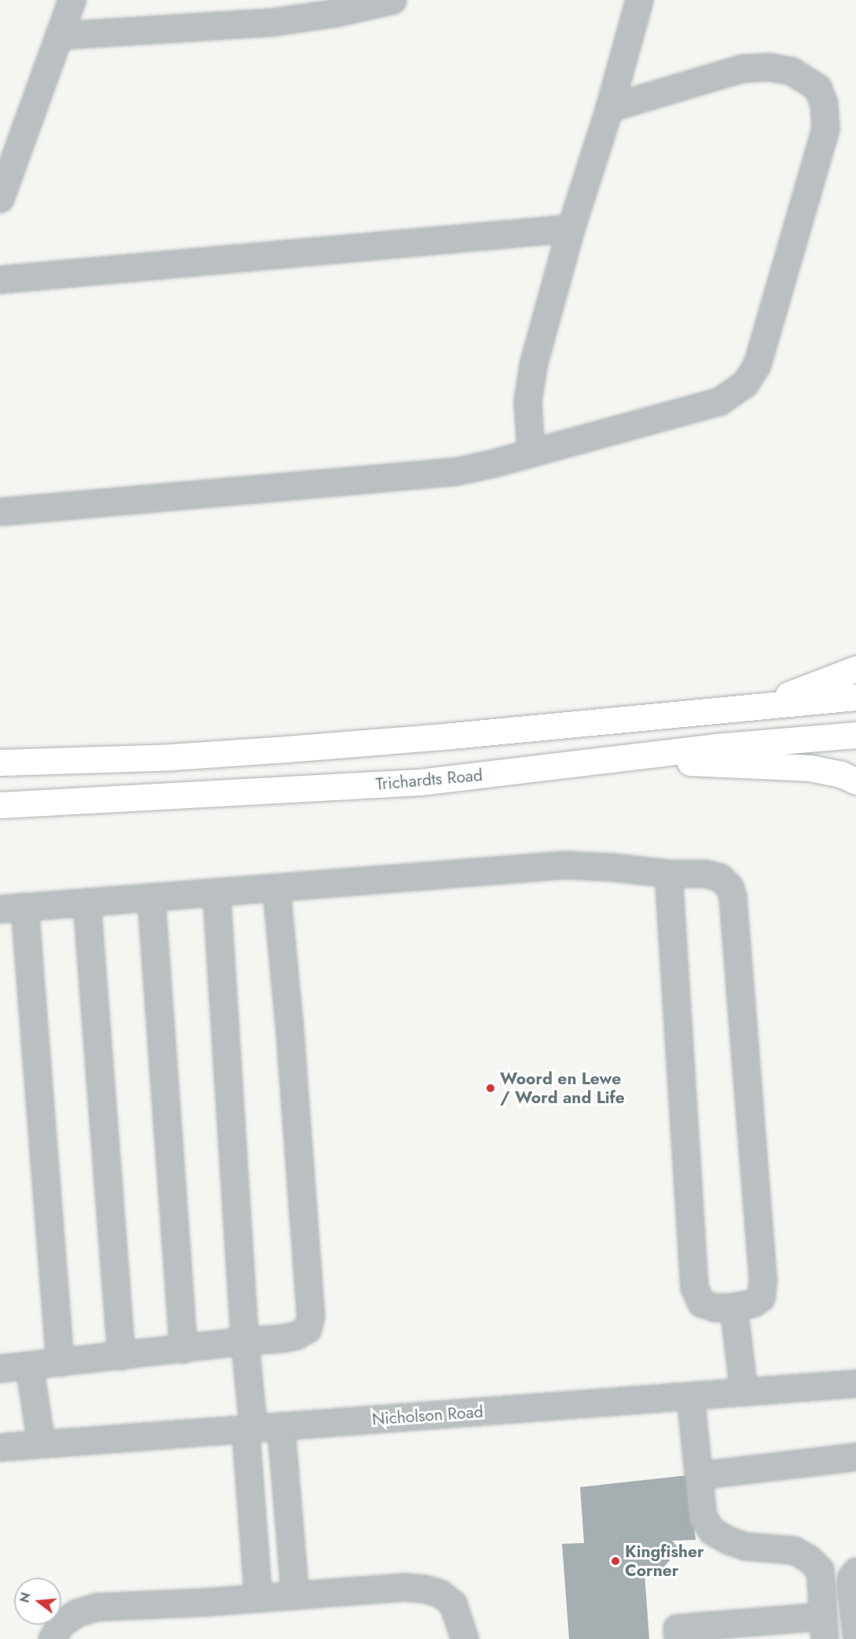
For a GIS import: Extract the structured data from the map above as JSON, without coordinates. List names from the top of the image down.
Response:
{
  "streets": {
    "main road": ["Trichardts Road"],
    "street": ["Nicholson Road"]
  },
  "places": ["Woord en Lewe / Word and Life", "Kingfisher Corner"],
  "north": "left"
}
